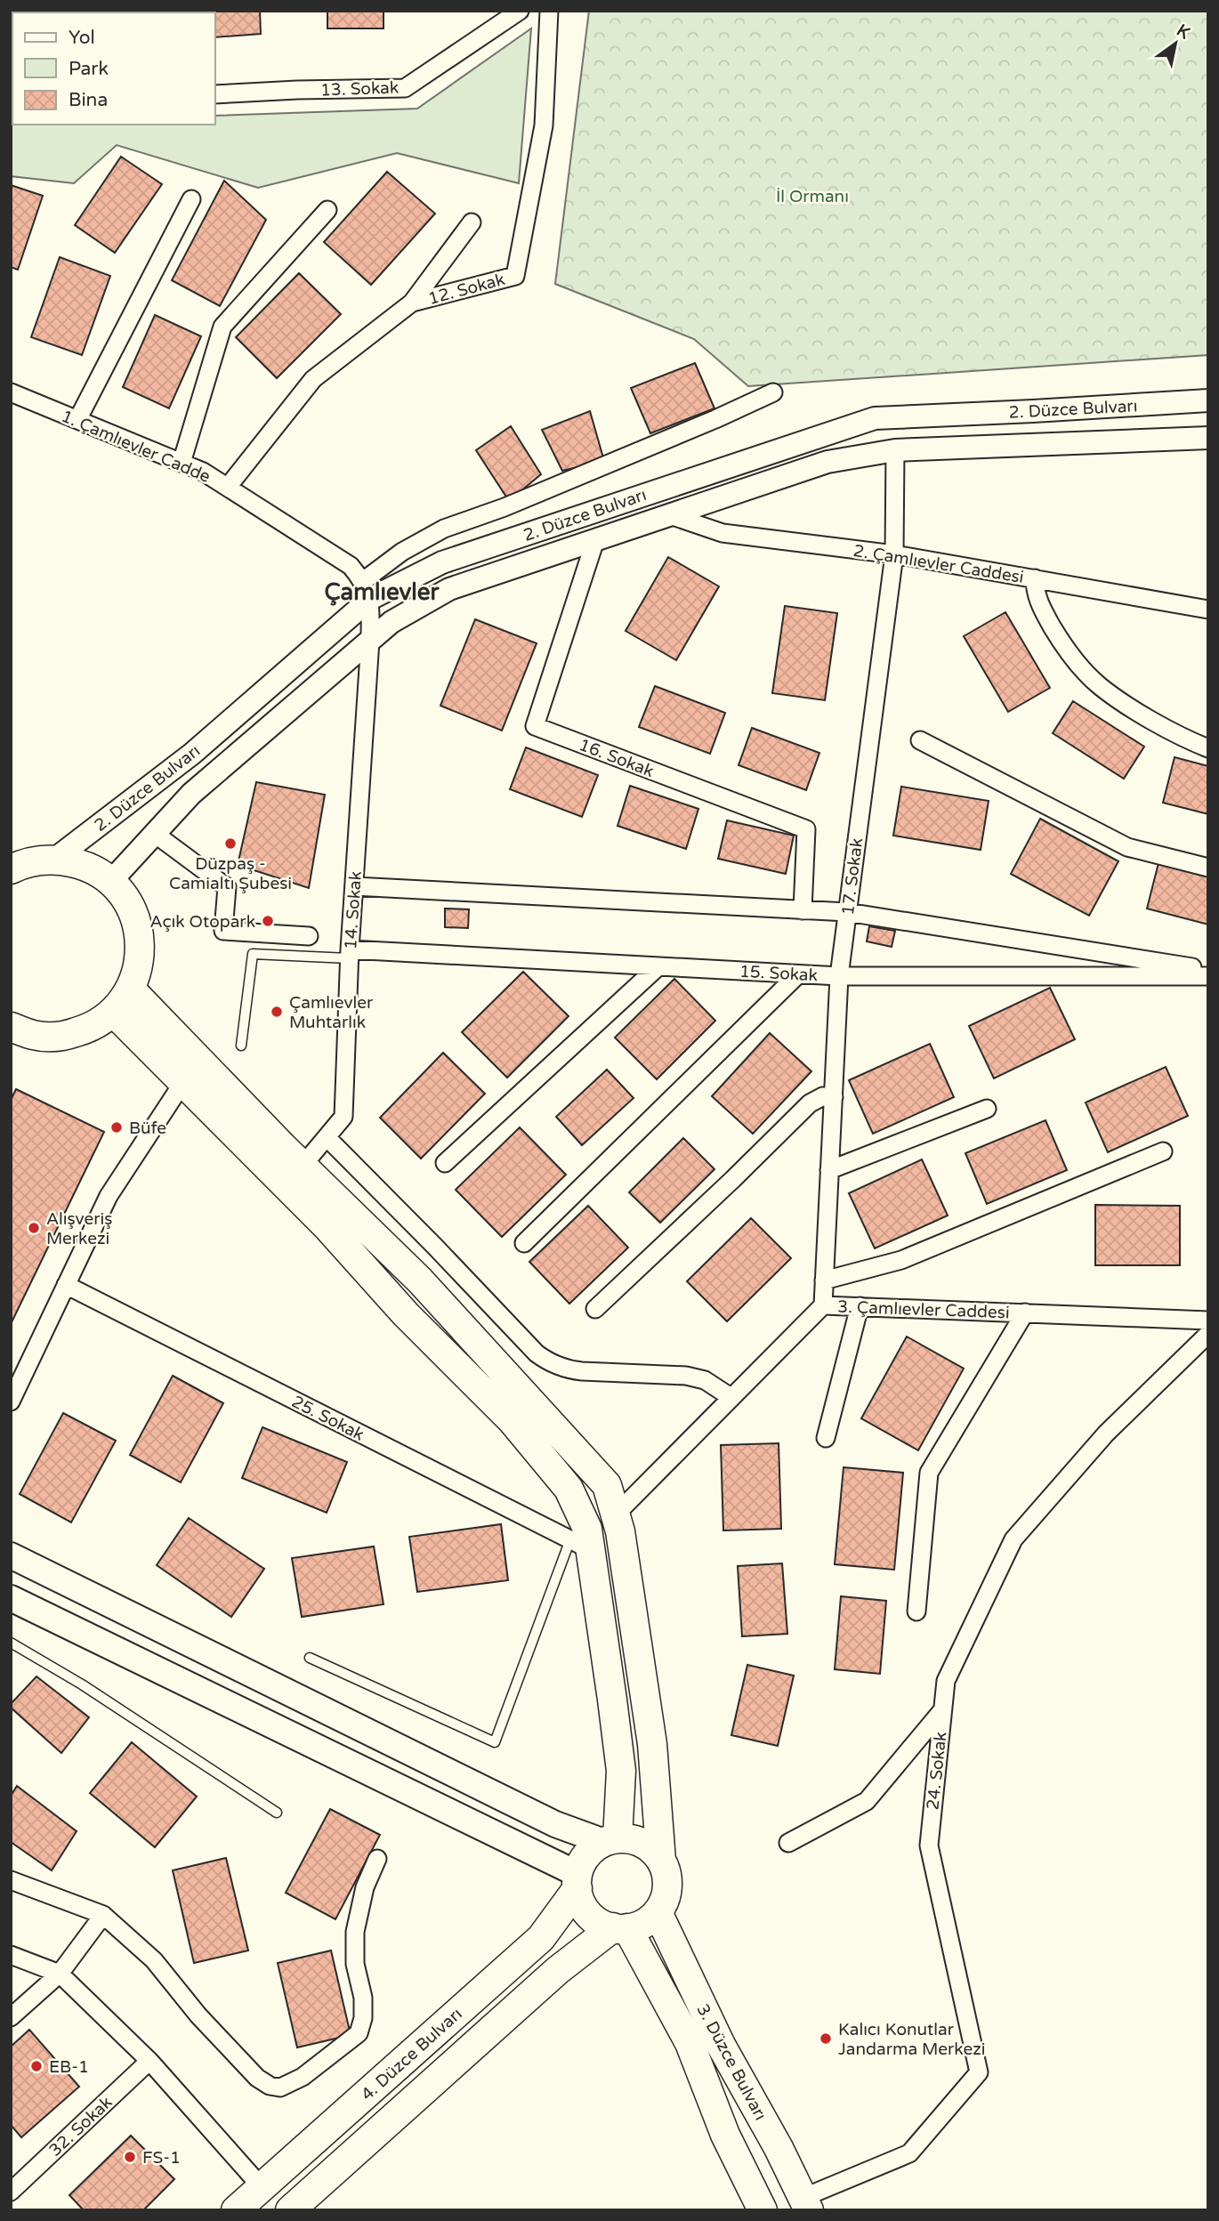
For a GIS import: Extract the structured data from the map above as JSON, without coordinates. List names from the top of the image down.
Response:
{
  "streets": {
    "main road": ["4. Düzce Bulvarı", "3. Düzce Bulvarı"],
    "street": [
      "13. Sokak",
      "12. Sokak",
      "2. Düzce Bulvarı",
      "1. Çamlıevler Cadde",
      "2. Çamlıevler Caddesi",
      "16. Sokak",
      "17. Sokak",
      "14. Sokak",
      "15. Sokak",
      "3. Çamlıevler Caddesi",
      "25. Sokak",
      "24. Sokak",
      "32. Sokak"
    ]
  },
  "crossings": [
    ["12. Sokak", "1. Çamlıevler Cadde"],
    ["2. Düzce Bulvarı", "1. Çamlıevler Cadde"],
    ["2. Düzce Bulvarı", "2. Çamlıevler Caddesi"],
    ["2. Düzce Bulvarı", "16. Sokak"],
    ["2. Düzce Bulvarı", "17. Sokak"],
    ["2. Düzce Bulvarı", "14. Sokak"],
    ["1. Çamlıevler Cadde", "14. Sokak"],
    ["2. Çamlıevler Caddesi", "17. Sokak"],
    ["17. Sokak", "15. Sokak"],
    ["17. Sokak", "3. Çamlıevler Caddesi"],
    ["14. Sokak", "15. Sokak"],
    ["24. Sokak", "3. Düzce Bulvarı"],
    ["4. Düzce Bulvarı", "3. Düzce Bulvarı"]
  ],
  "districts": ["Çamlıevler"],
  "parks": ["İl Ormanı"],
  "places": [
    "Düzpaş - Camialtı Şubesi",
    "Açık Otopark",
    "Çamlıevler Muhtarlık",
    "Büfe",
    "Alışveriş Merkezi",
    "Kalıcı Konutlar Jandarma Merkezi",
    "EB-1",
    "FS-1"
  ],
  "legend": ["Yol", "Park", "Bina"],
  "north": "top right"
}
